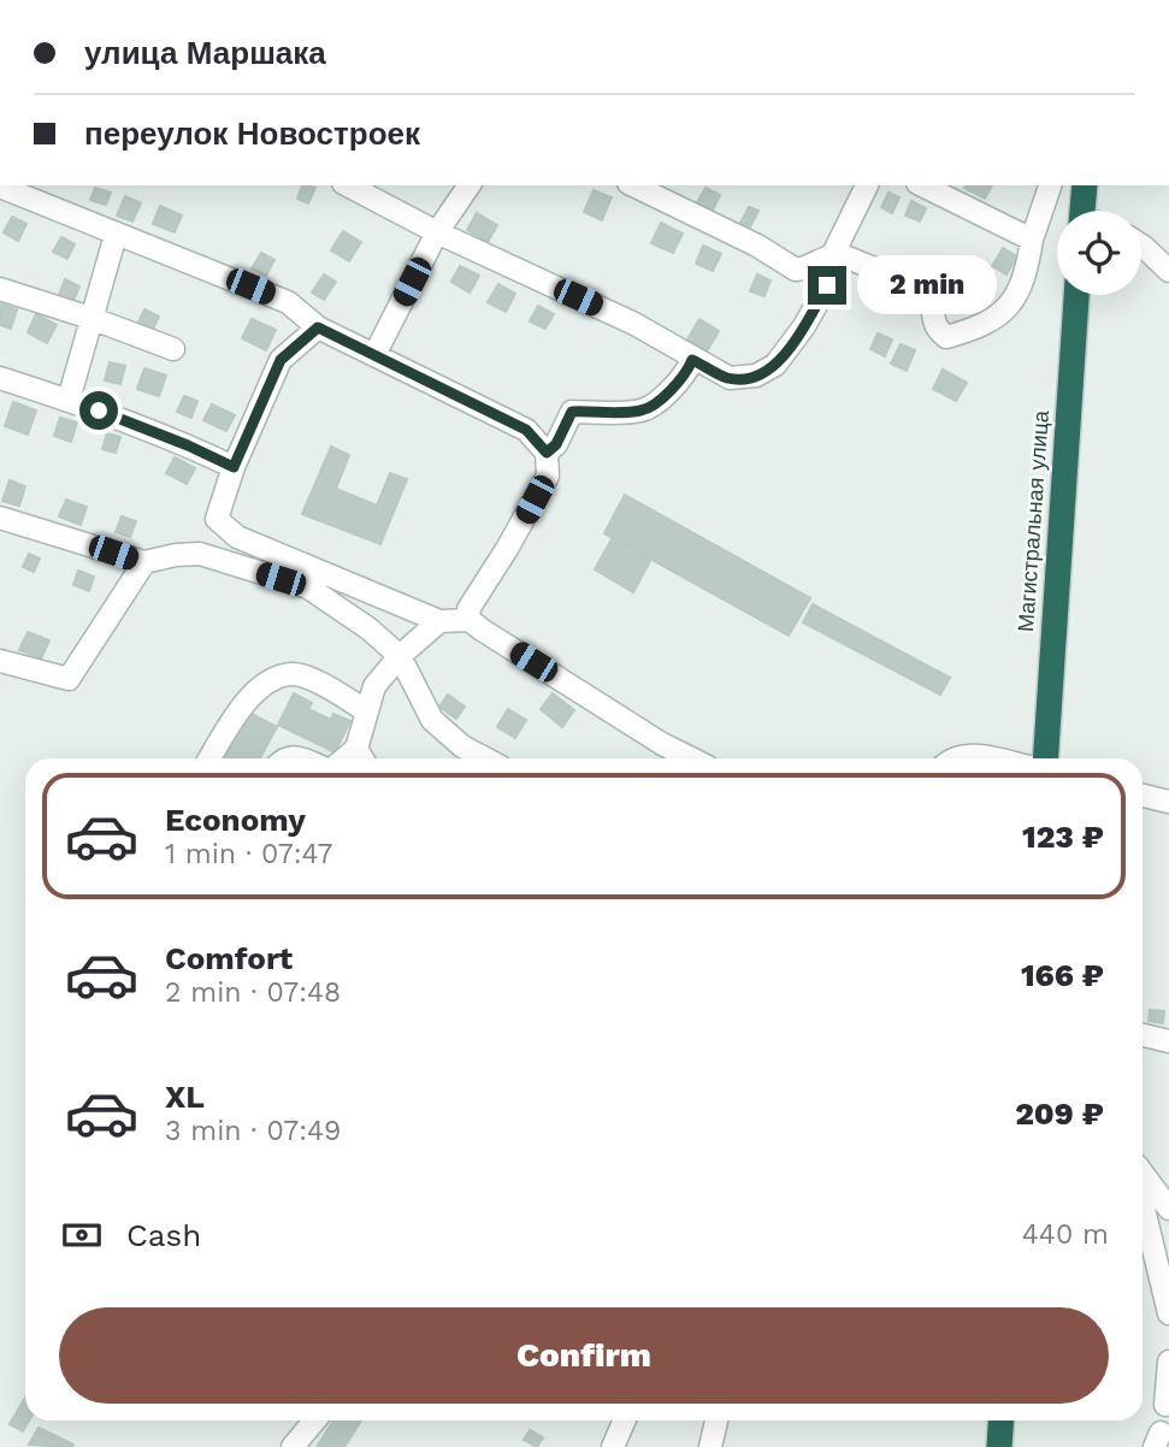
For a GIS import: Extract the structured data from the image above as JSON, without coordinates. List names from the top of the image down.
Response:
{
  "streets": {
    "highway": ["Магистральная улица"]
  },
  "page": {
    "banner": ["улица Маршака", "переулок Новостроек"],
    "bubble": "2 min",
    "list": [
      {
        "name": "Economy",
        "note": "1 min · 07:47",
        "value": "123 ₽"
      },
      {
        "name": "Comfort",
        "note": "2 min · 07:48",
        "value": "166 ₽"
      },
      {
        "name": "XL",
        "note": "3 min · 07:49",
        "value": "209 ₽"
      }
    ],
    "pay": ["Cash", "440 m"],
    "buttons": "Confirm"
  }
}
